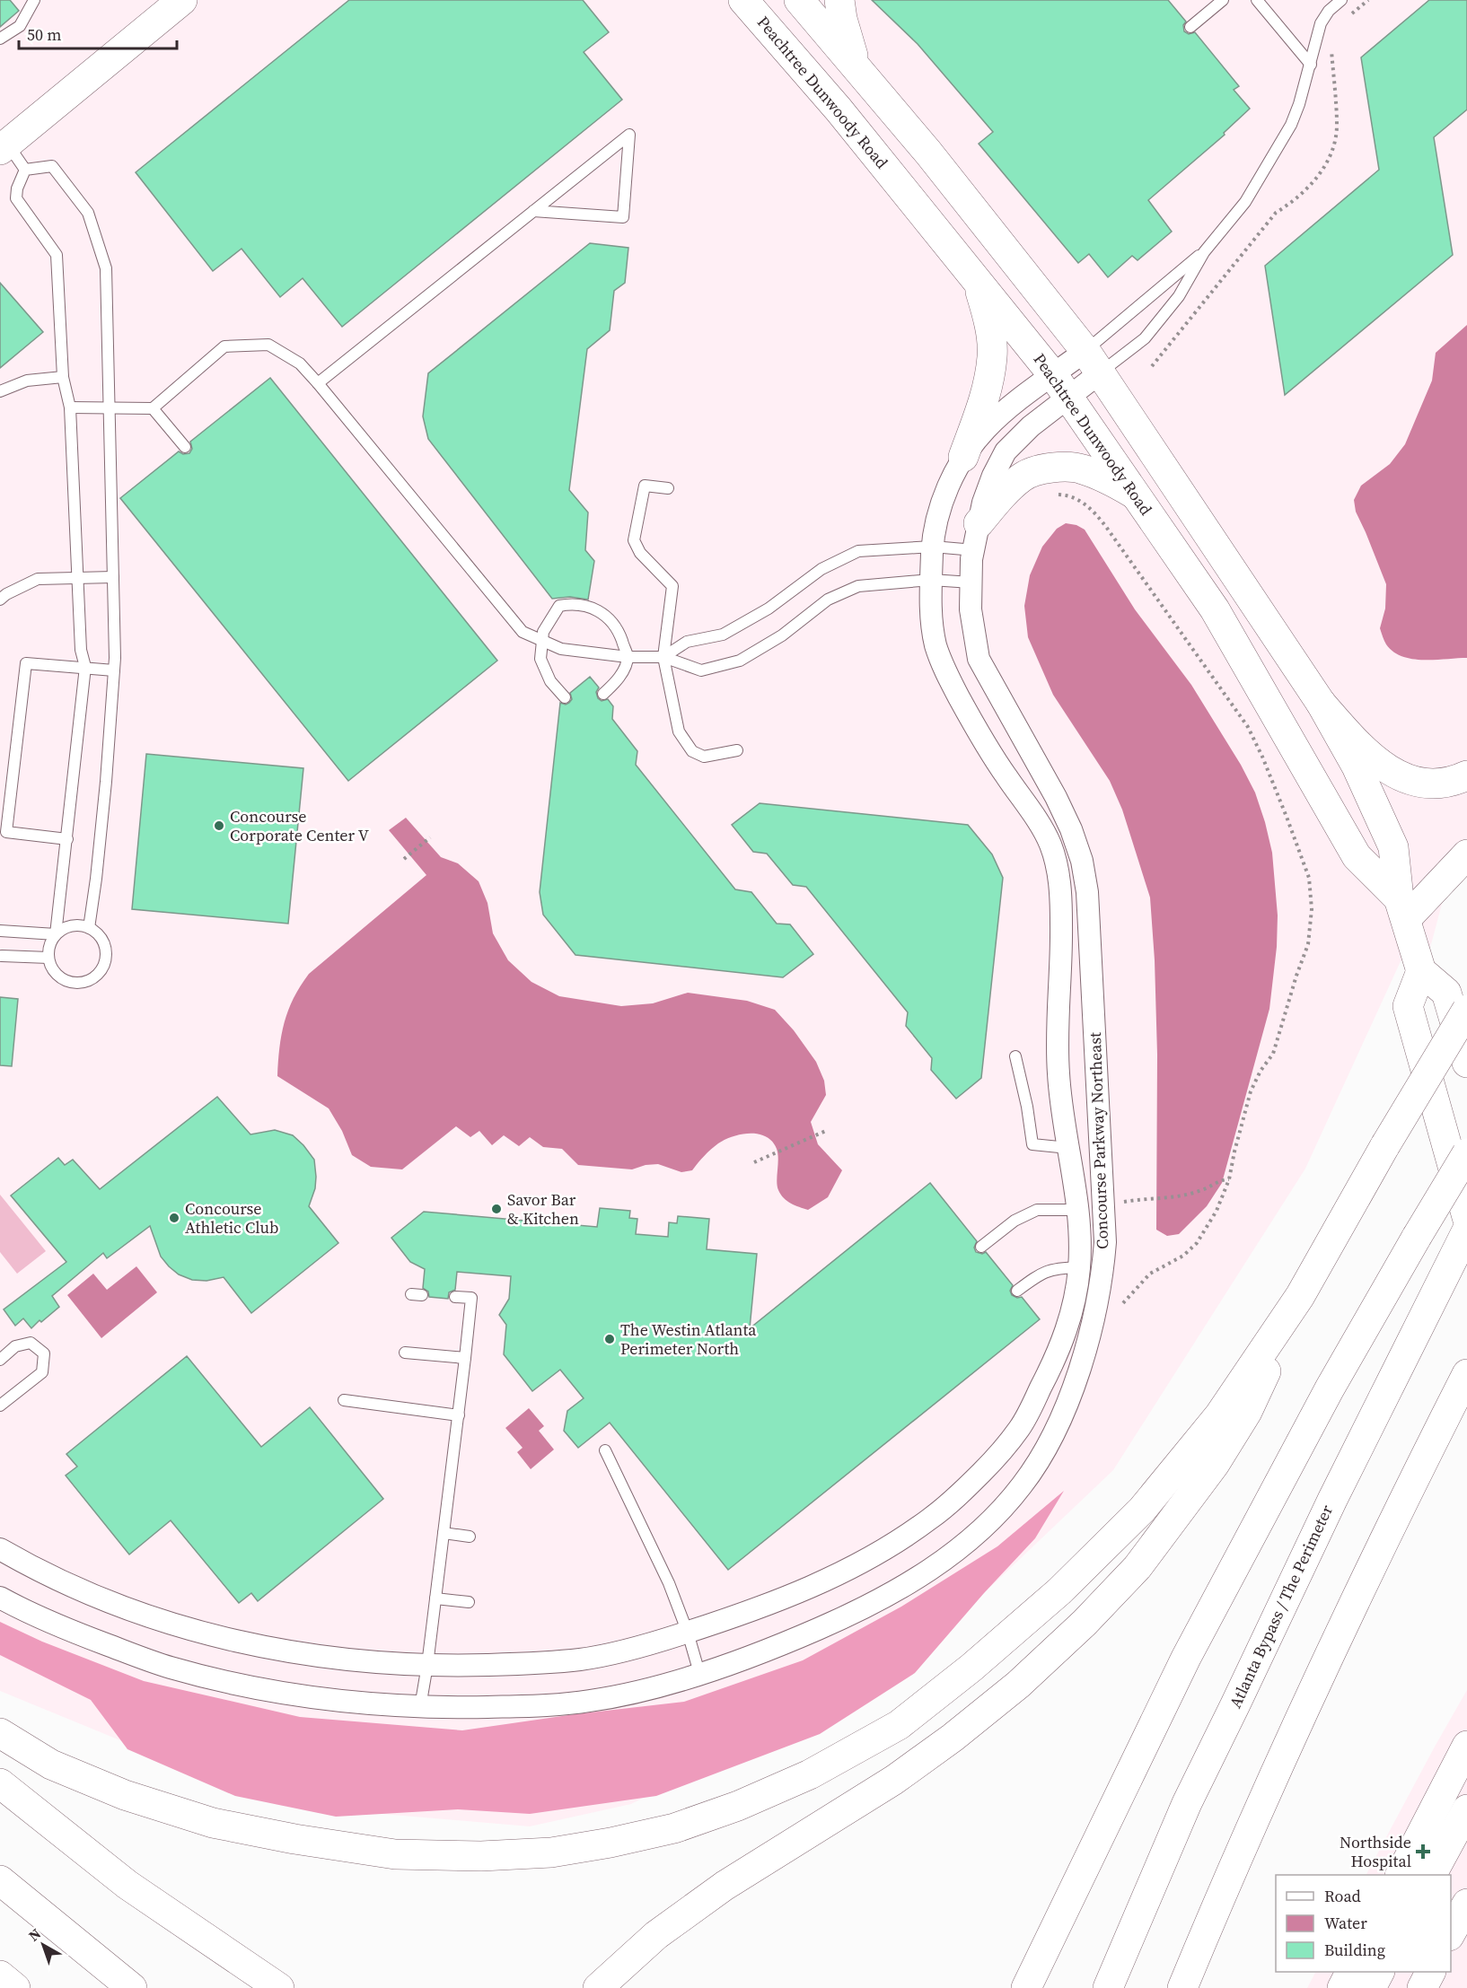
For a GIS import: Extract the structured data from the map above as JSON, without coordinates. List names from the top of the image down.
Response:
{
  "streets": {
    "main road": ["Peachtree Dunwoody Road", "Atlanta Bypass / The Perimeter"],
    "street": ["Concourse Parkway Northeast"]
  },
  "crossings": [
    ["Peachtree Dunwoody Road", "Concourse Parkway Northeast"]
  ],
  "places": {
    "other": [
      "Concourse Corporate Center V",
      "Savor Bar & Kitchen",
      "Concourse Athletic Club",
      "The Westin Atlanta Perimeter North"
    ],
    "health": ["Northside Hospital"]
  },
  "legend": ["Road", "Water", "Building"],
  "scale_bar": "50 m",
  "north": "top left"
}
